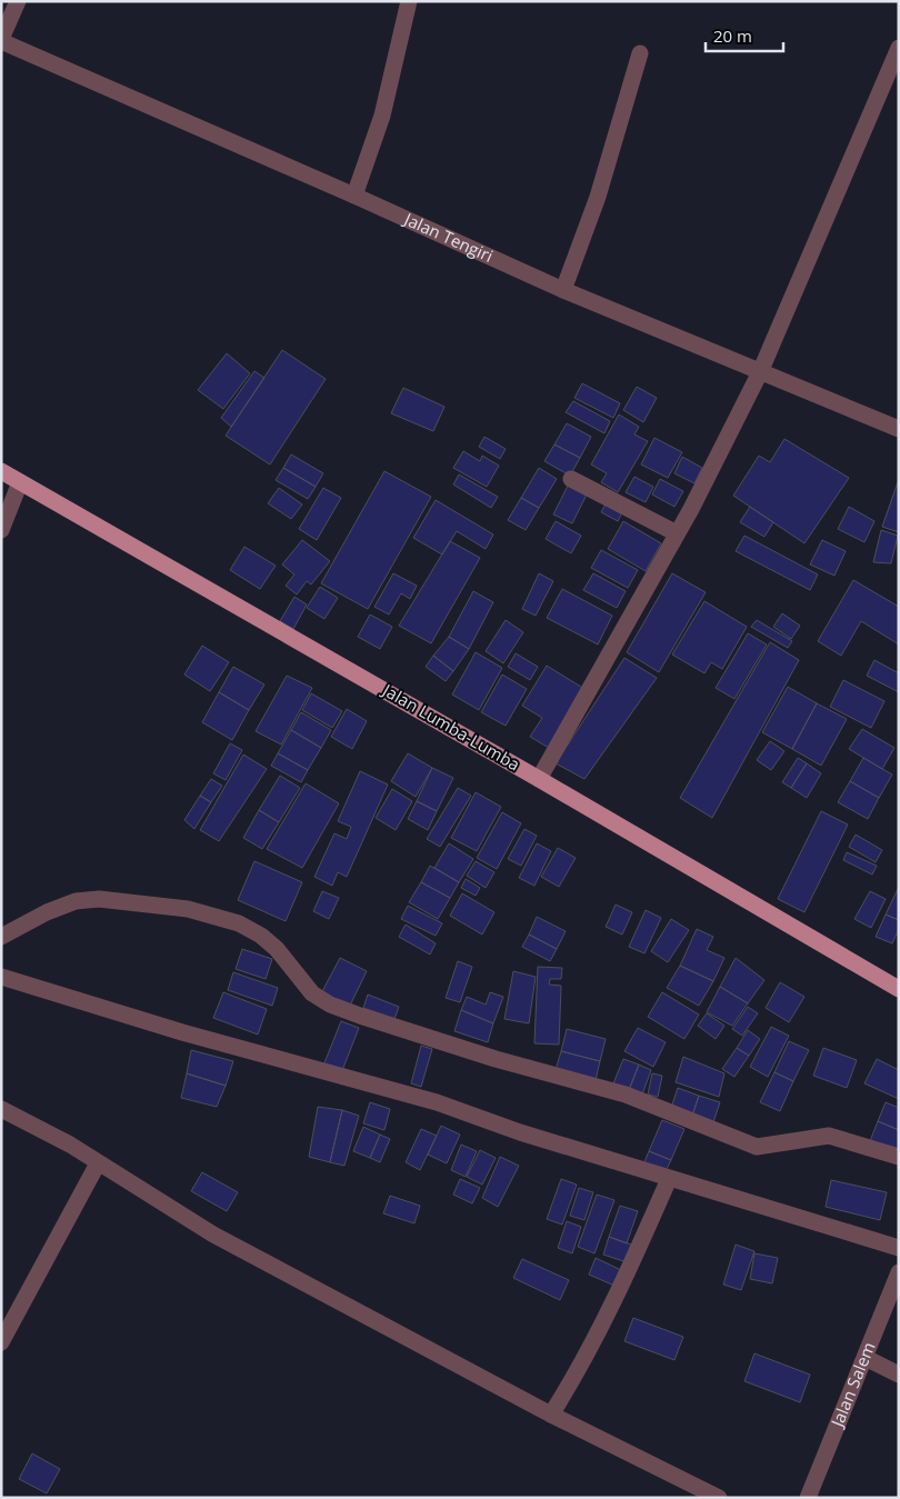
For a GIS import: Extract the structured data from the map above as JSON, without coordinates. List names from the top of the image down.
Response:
{
  "streets": {
    "main road": ["Jalan Lumba-Lumba"],
    "street": ["Jalan Tengiri", "Jalan Salem"]
  },
  "scale_bar": "20 m"
}
